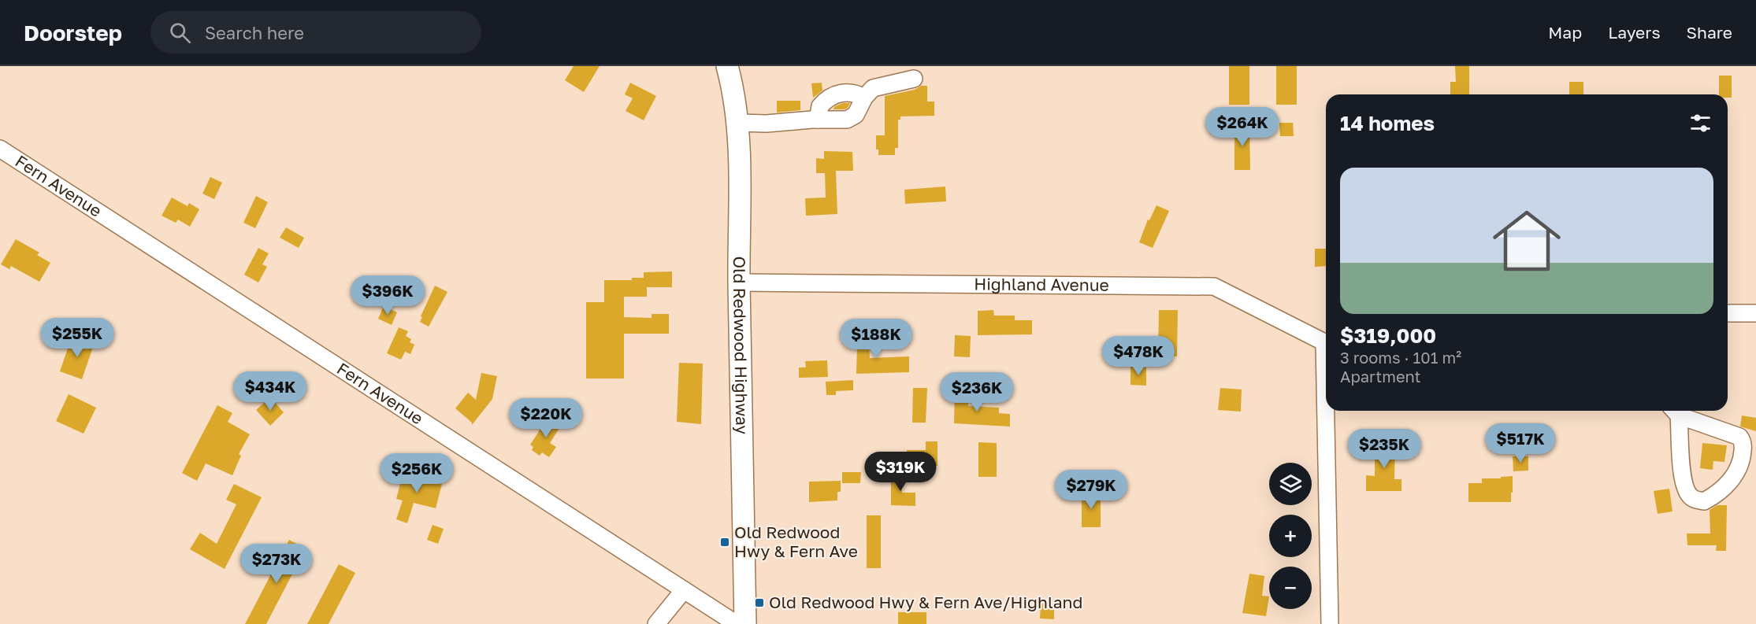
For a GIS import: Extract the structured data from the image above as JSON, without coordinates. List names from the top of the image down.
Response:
{
  "streets": {
    "main road": ["Old Redwood Highway"],
    "street": ["Fern Avenue", "Highland Avenue"]
  },
  "crossings": [
    ["Highland Avenue", "Old Redwood Highway"]
  ],
  "places": {
    "transit": ["Old Redwood Hwy & Fern Ave", "Old Redwood Hwy & Fern Ave/Highland"]
  },
  "page": {
    "header": "Doorstep",
    "search": "Search here",
    "nav": ["Map", "Layers", "Share"],
    "heading": "14 homes",
    "price": [
      "$264K",
      "$396K",
      "$255K",
      "$188K",
      "$478K",
      "$434K",
      "$236K",
      "$220K",
      "$517K",
      "$235K",
      "$319K",
      "$256K",
      "$279K",
      "$273K"
    ],
    "list": [
      {
        "name": "$319,000",
        "note": "3 rooms · 101 m² · Apartment"
      }
    ],
    "map_buttons": ["+", "−"]
  }
}
